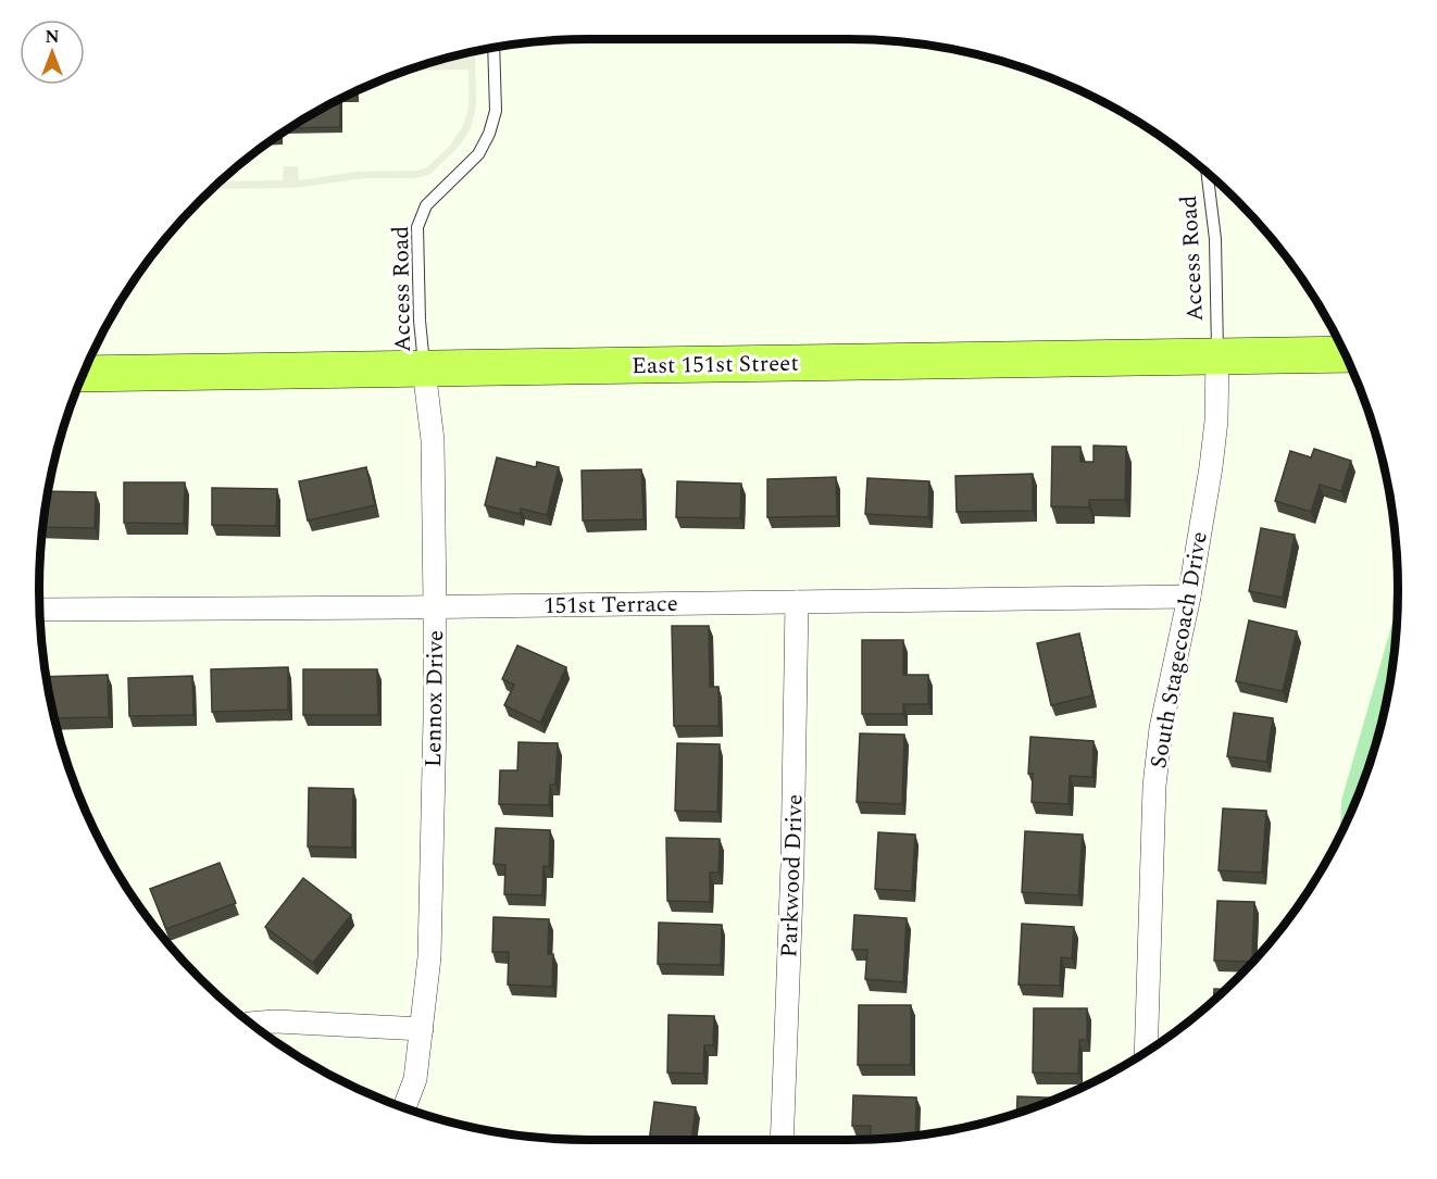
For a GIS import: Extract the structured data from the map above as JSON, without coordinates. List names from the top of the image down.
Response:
{
  "streets": {
    "main road": ["East 151st Street"],
    "street": [
      "151st Terrace",
      "South Stagecoach Drive",
      "Lennox Drive",
      "Parkwood Drive"
    ],
    "lane": ["Access Road"]
  },
  "crossings": [
    ["Access Road", "East 151st Street"],
    ["Access Road", "South Stagecoach Drive"],
    ["Access Road", "Lennox Drive"],
    ["East 151st Street", "South Stagecoach Drive"],
    ["East 151st Street", "Lennox Drive"],
    ["151st Terrace", "South Stagecoach Drive"],
    ["151st Terrace", "Lennox Drive"],
    ["151st Terrace", "Parkwood Drive"]
  ],
  "north": "top"
}
